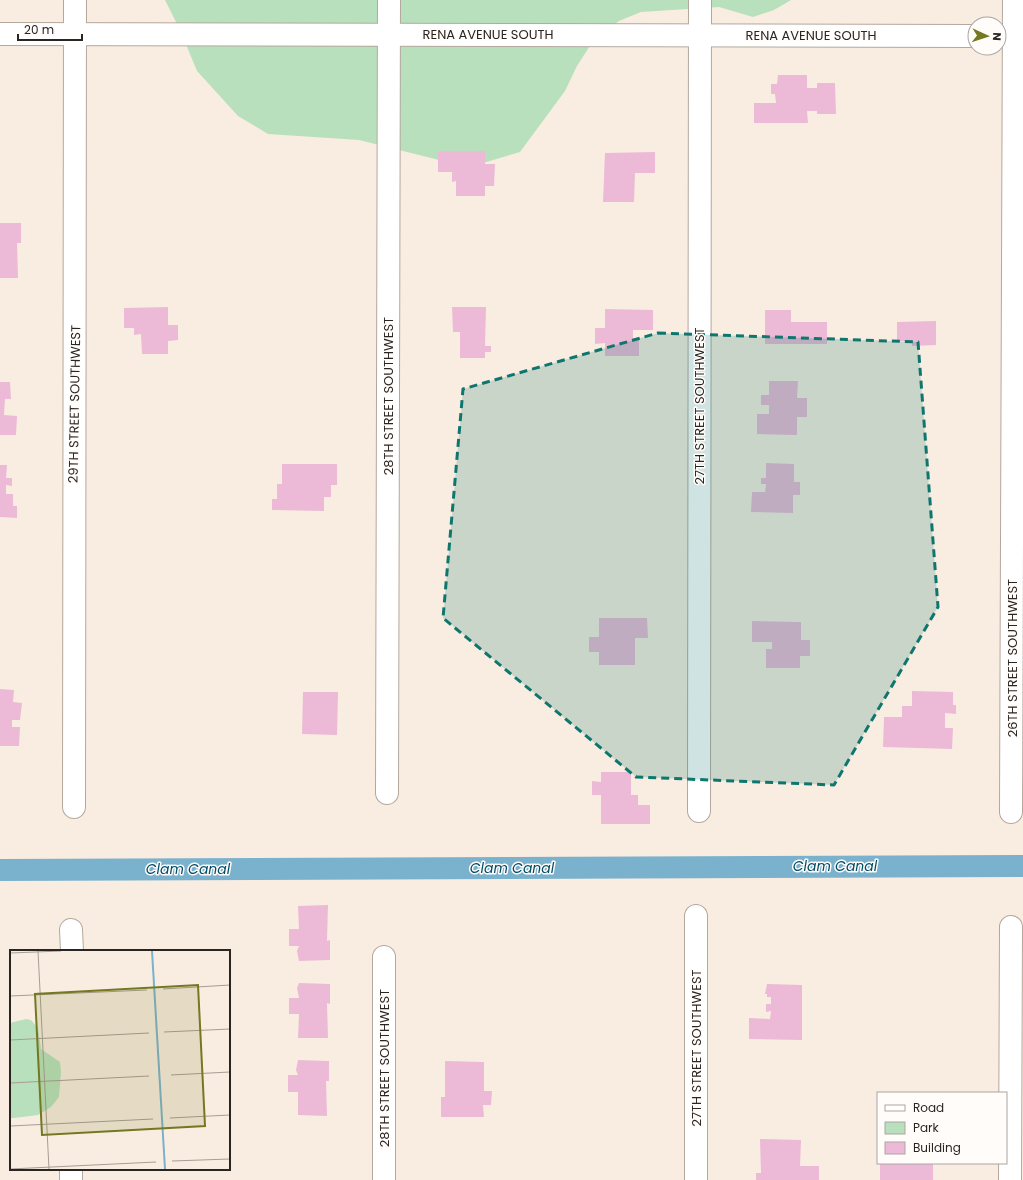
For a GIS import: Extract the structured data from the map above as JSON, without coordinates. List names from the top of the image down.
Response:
{
  "streets": {
    "street": [
      "RENA AVENUE SOUTH",
      "28TH STREET SOUTHWEST",
      "29TH STREET SOUTHWEST",
      "27TH STREET SOUTHWEST",
      "26TH STREET SOUTHWEST"
    ]
  },
  "crossings": [
    ["RENA AVENUE SOUTH", "28TH STREET SOUTHWEST"],
    ["RENA AVENUE SOUTH", "29TH STREET SOUTHWEST"],
    ["RENA AVENUE SOUTH", "27TH STREET SOUTHWEST"]
  ],
  "water": ["Clam Canal"],
  "legend": ["Road", "Park", "Building"],
  "scale_bar": "20 m",
  "north": "right"
}
